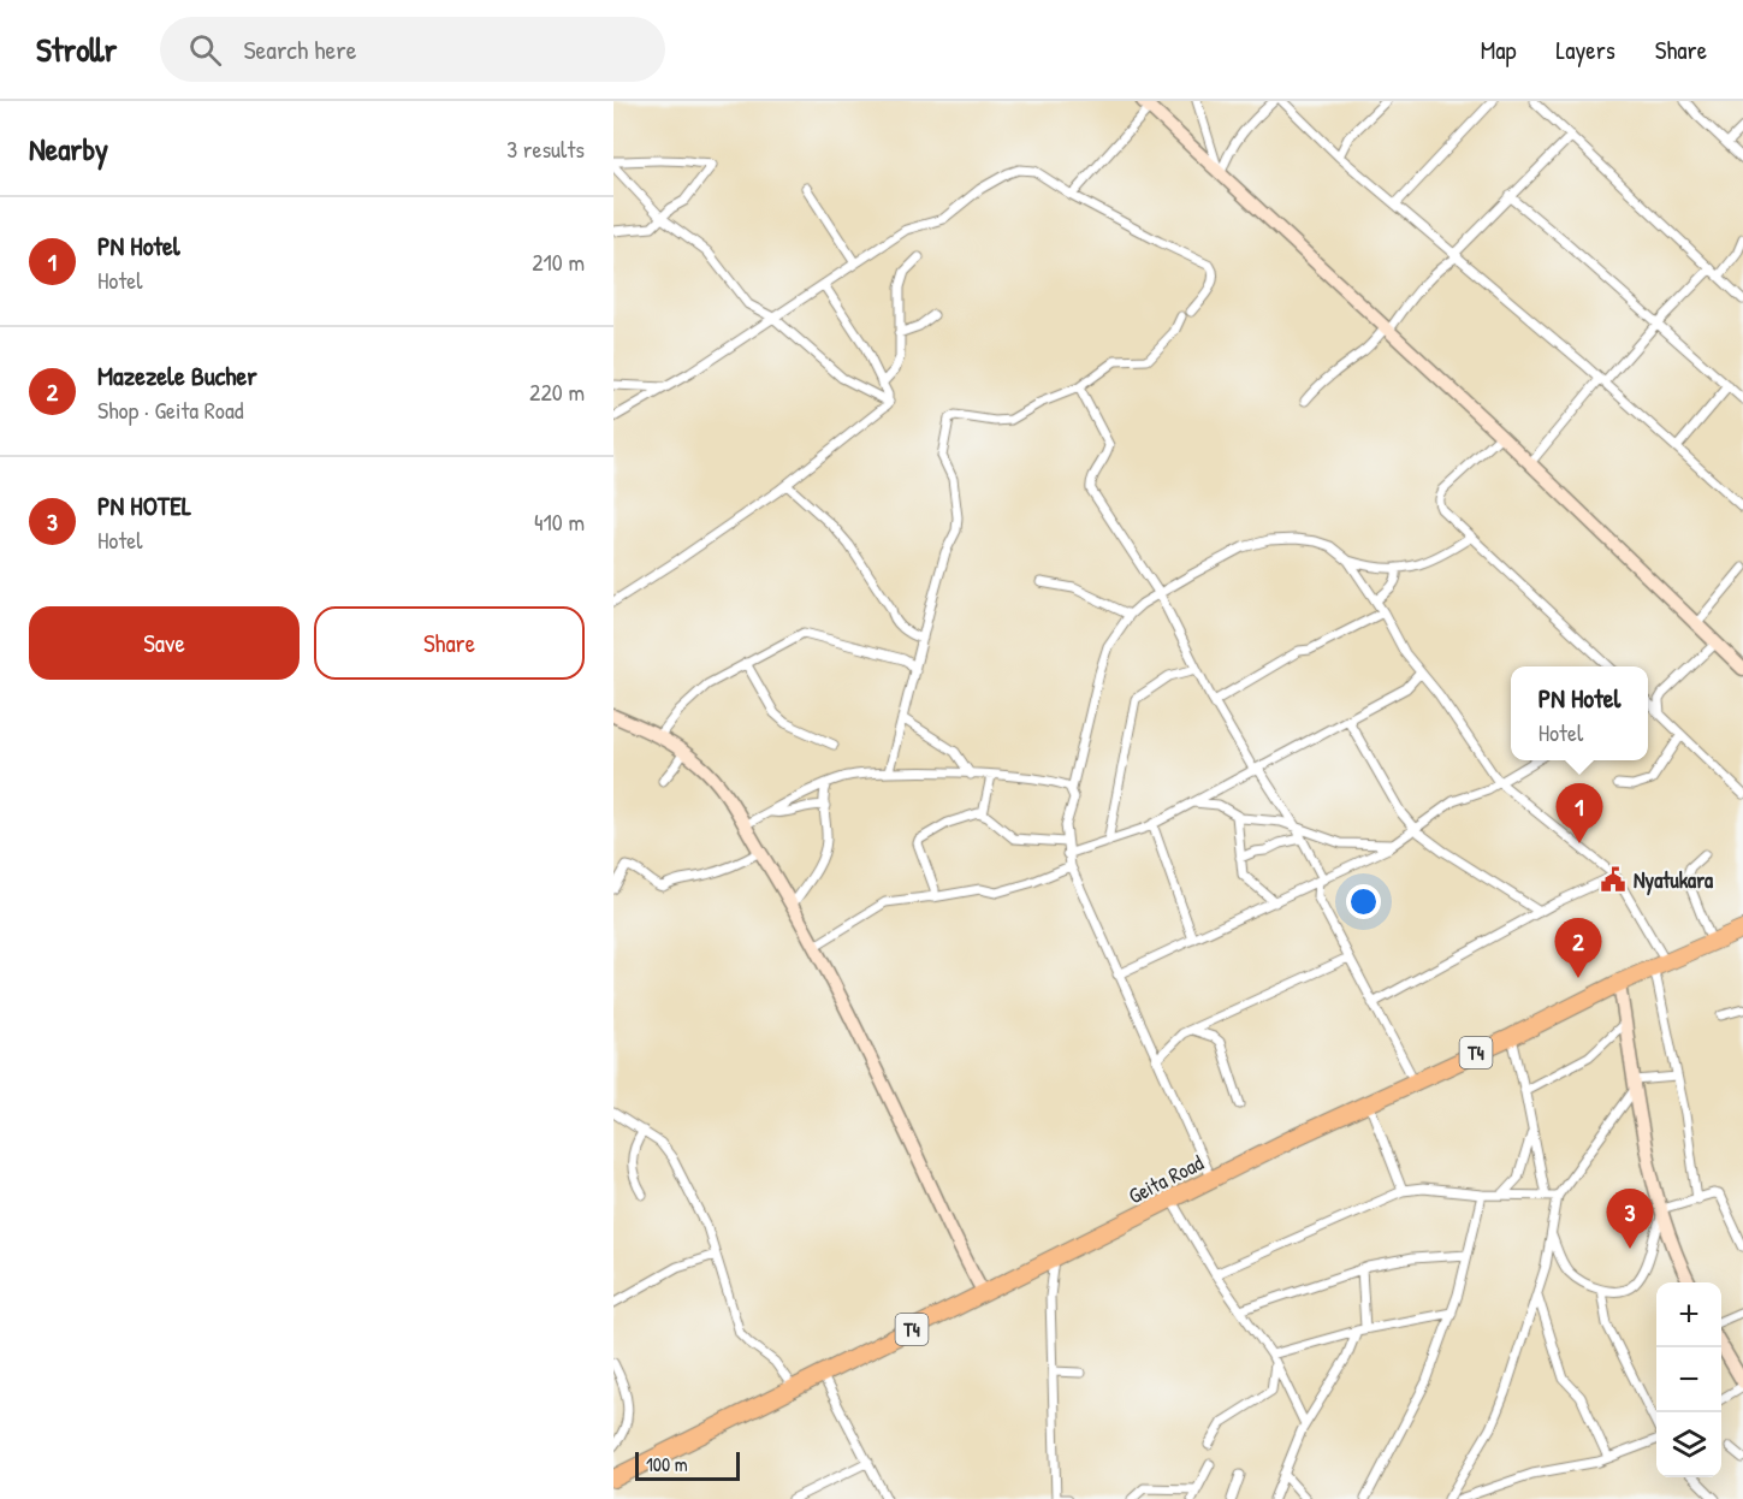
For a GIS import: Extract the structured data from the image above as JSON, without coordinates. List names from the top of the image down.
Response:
{
  "streets": {
    "highway": ["T4", "Geita Road"]
  },
  "places": {
    "public building": ["Nyatukara"]
  },
  "scale_bar": "100 m",
  "page": {
    "header": "Strollr",
    "search": "Search here",
    "nav": ["Map", "Layers", "Share"],
    "heading": ["Nearby", "3 results"],
    "list": [
      {
        "mark": "1",
        "name": "PN Hotel",
        "note": "Hotel",
        "value": "210 m"
      },
      {
        "mark": "2",
        "name": "Mazezele Bucher",
        "note": "Shop · Geita Road",
        "value": "220 m"
      },
      {
        "mark": "3",
        "name": "PN HOTEL",
        "note": "Hotel",
        "value": "410 m"
      }
    ],
    "buttons": ["Save", "Share"],
    "popup": ["PN Hotel", "Hotel"],
    "pins": ["1", "2", "3"],
    "map_buttons": ["+", "−"],
    "scale": "100 m"
  }
}
